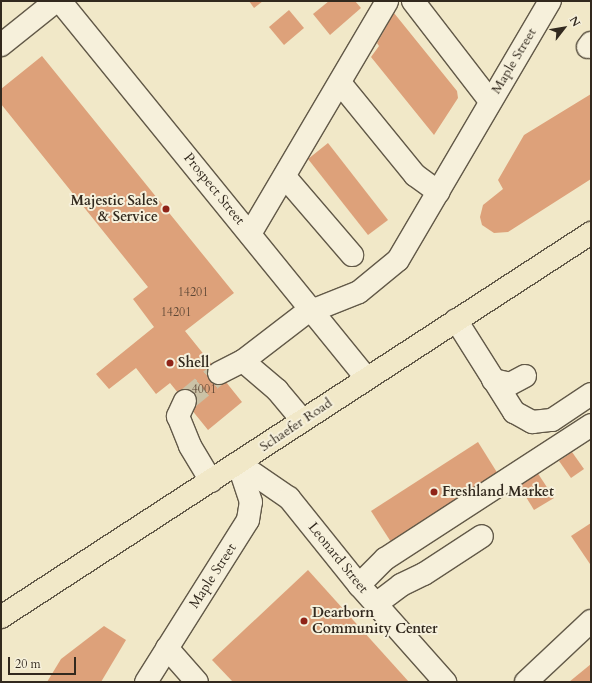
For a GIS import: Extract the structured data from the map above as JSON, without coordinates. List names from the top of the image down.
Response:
{
  "streets": {
    "main road": ["Schaefer Road"],
    "street": ["Maple Street", "Prospect Street", "Leonard Street"]
  },
  "crossings": [
    ["Maple Street", "Prospect Street"],
    ["Maple Street", "Schaefer Road"],
    ["Maple Street", "Leonard Street"],
    ["Prospect Street", "Schaefer Road"],
    ["Schaefer Road", "Leonard Street"]
  ],
  "places": [
    "Majestic Sales & Service",
    "Shell",
    "Freshland Market",
    "Dearborn Community Center"
  ],
  "house_numbers": ["14201", "14201", "4001"],
  "scale_bar": "20 m",
  "north": "top right"
}
